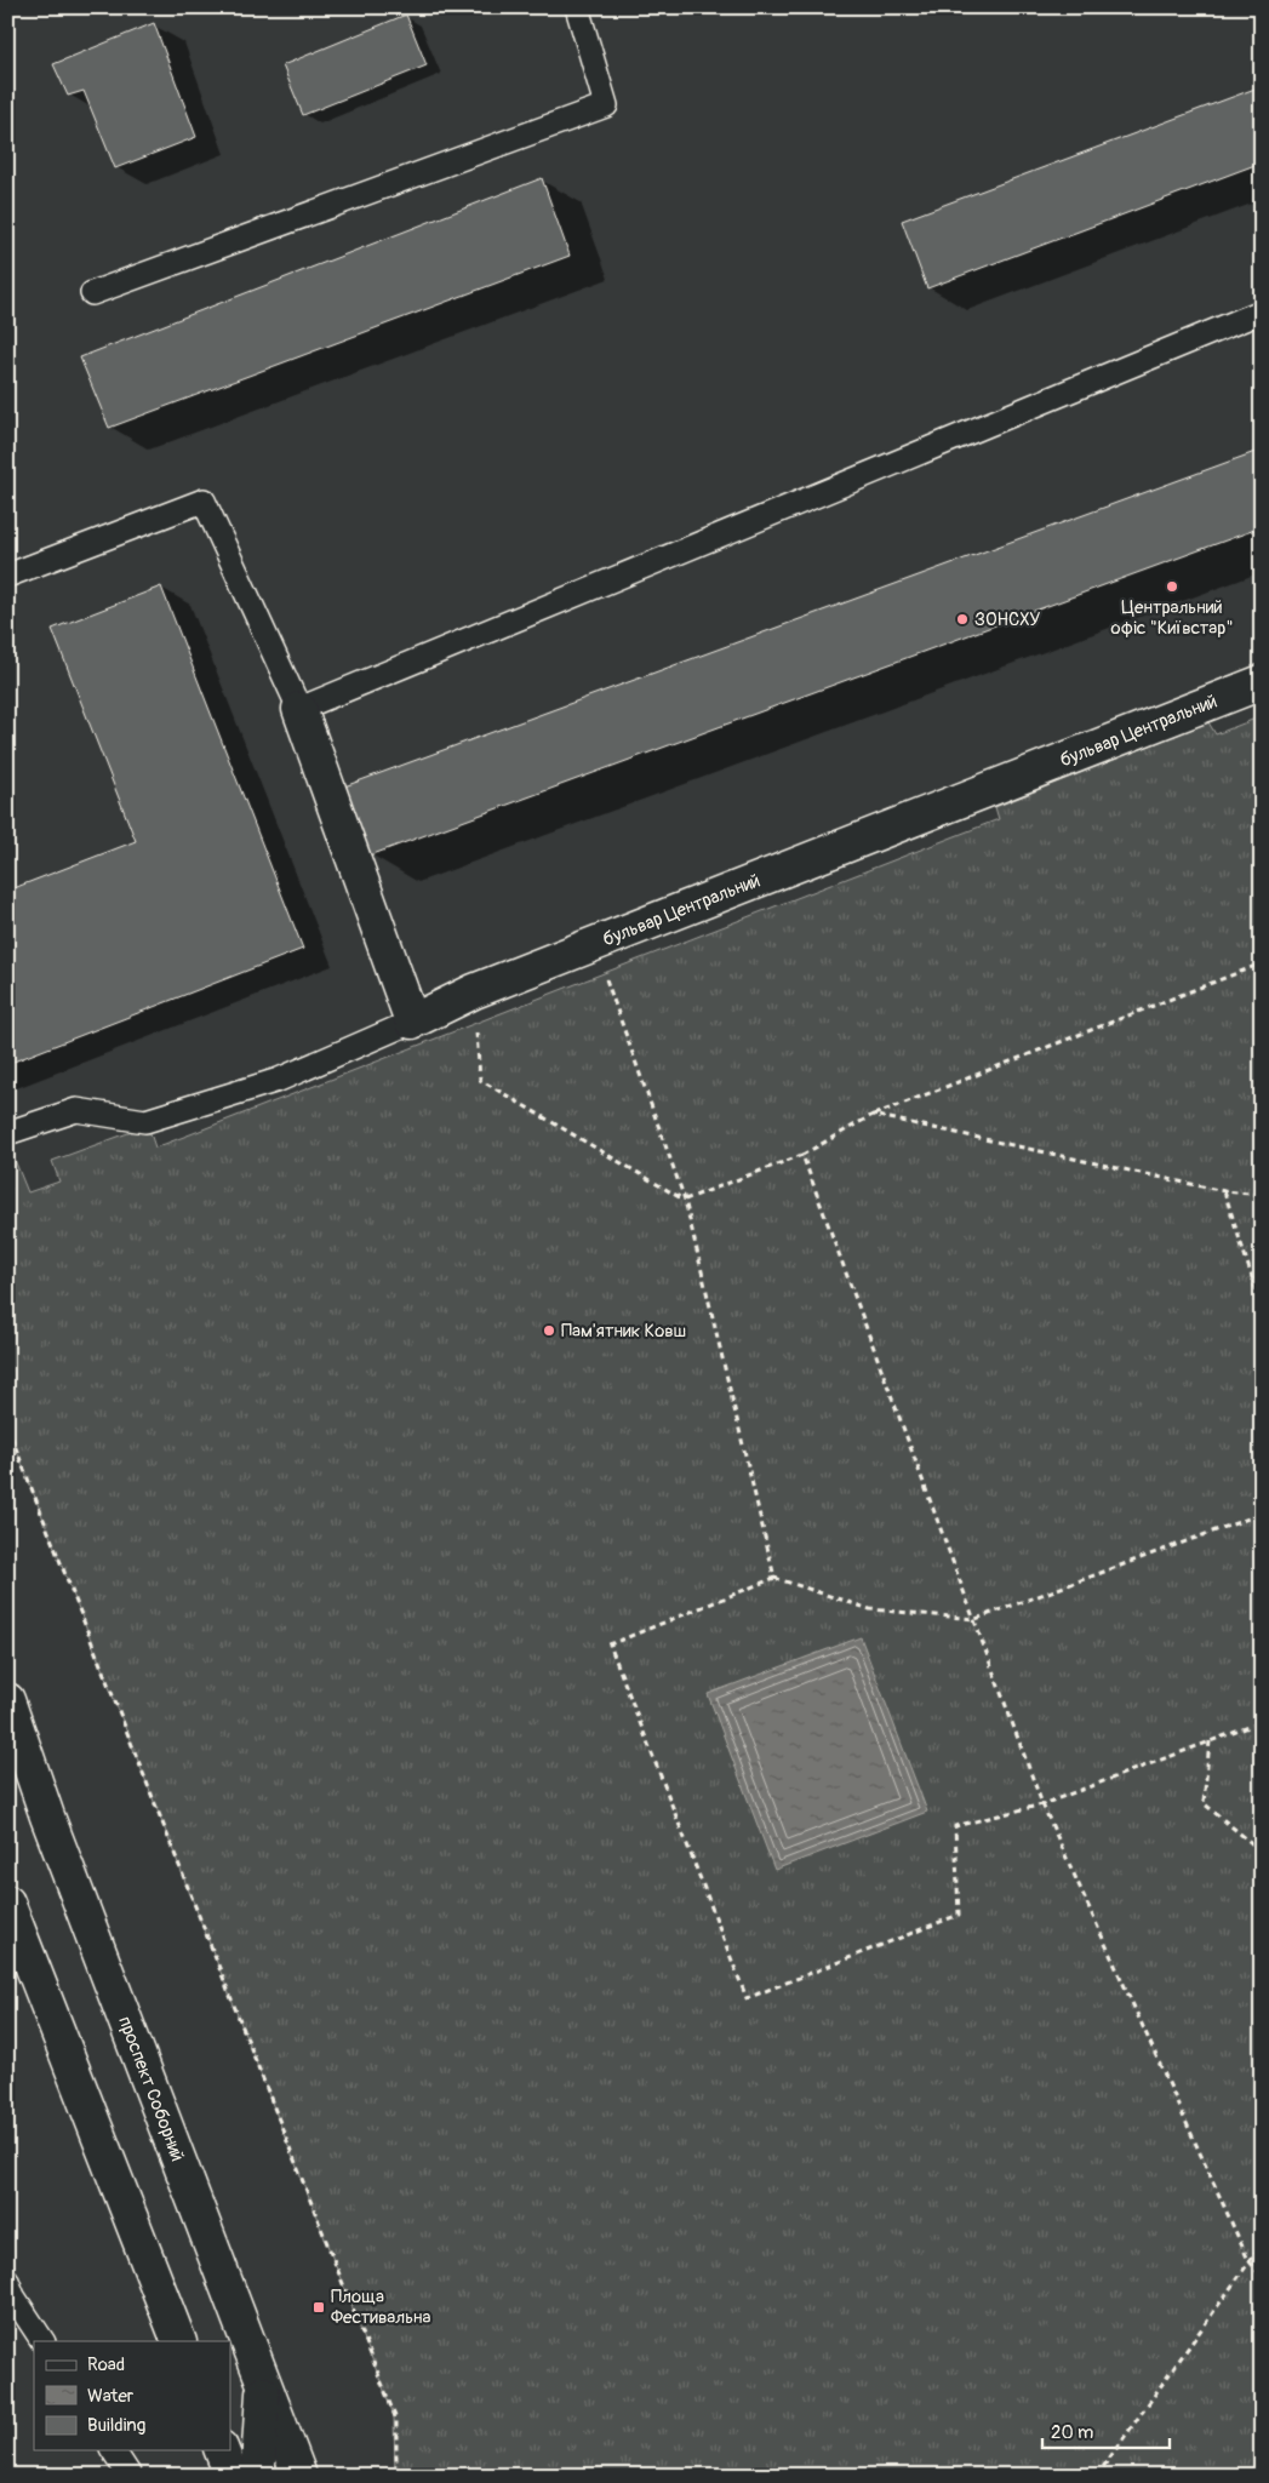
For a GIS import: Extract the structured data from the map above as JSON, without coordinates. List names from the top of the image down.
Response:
{
  "streets": {
    "main road": ["бульвар Центральний", "проспект Соборний"]
  },
  "places": {
    "other": ["Центральний офіс \"Київстар\"", "ЗОНСХУ", "Пам'ятник Ковш"],
    "transit": ["Площа Фестивальна"]
  },
  "legend": ["Road", "Water", "Building"],
  "scale_bar": "20 m"
}
